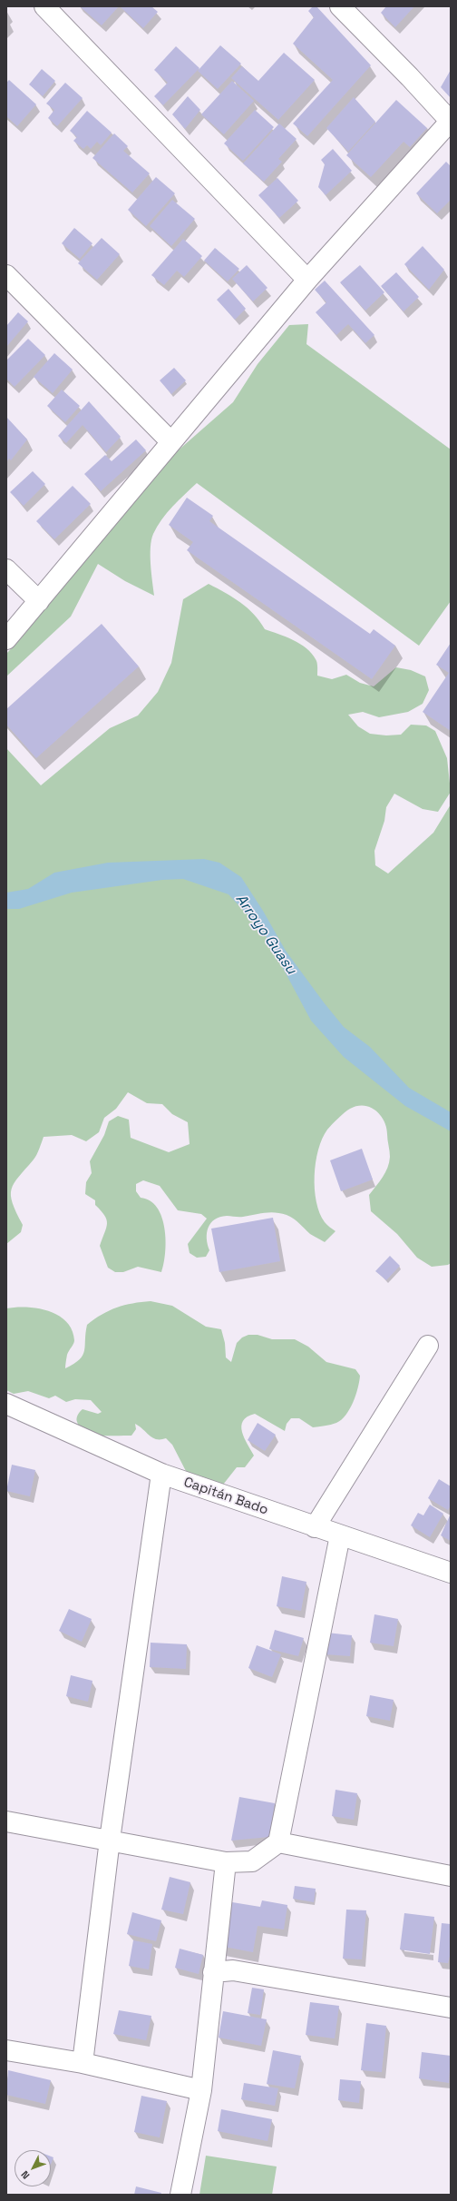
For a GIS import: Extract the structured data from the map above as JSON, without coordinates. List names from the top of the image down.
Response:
{
  "streets": {
    "street": ["Capitán Bado"]
  },
  "water": ["Arroyo Guasu"],
  "north": "bottom left"
}
